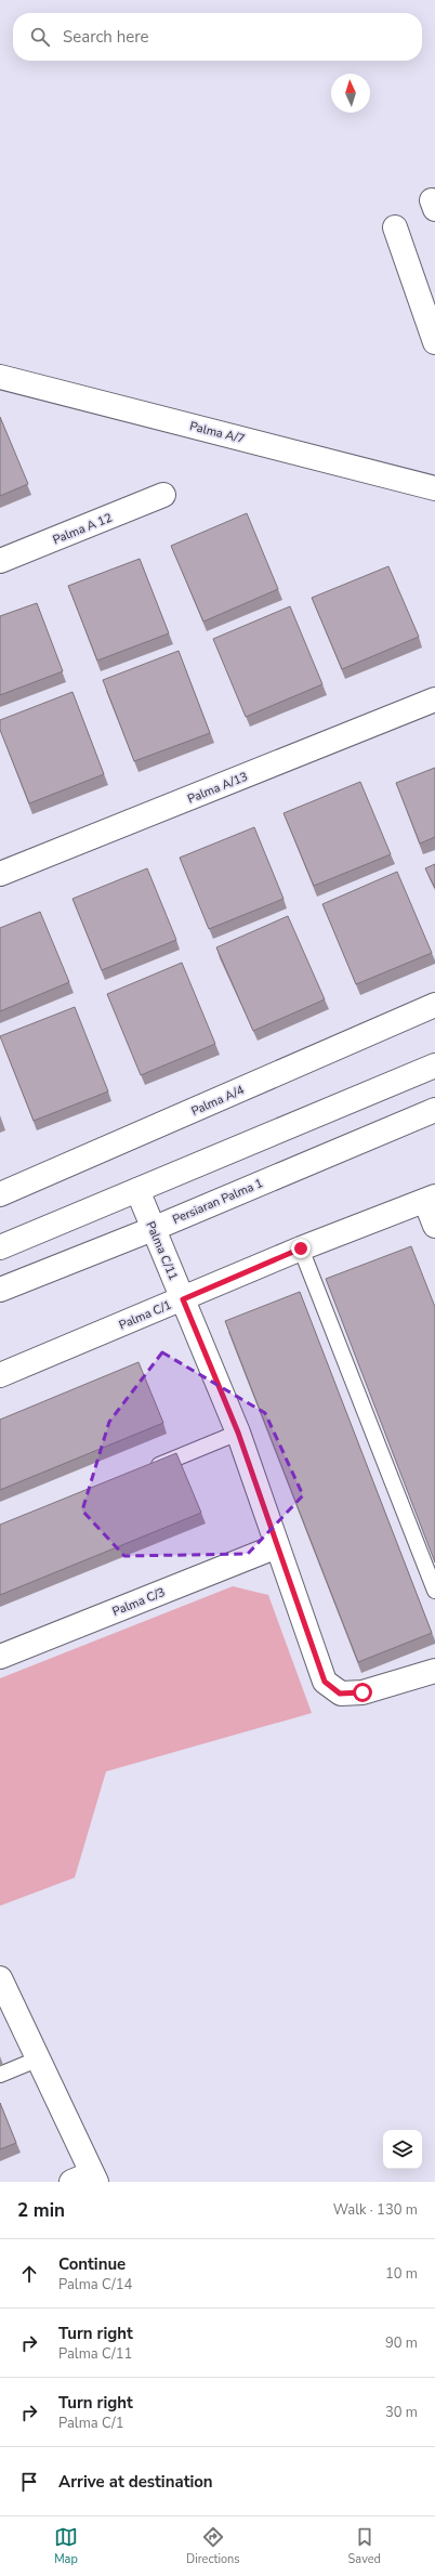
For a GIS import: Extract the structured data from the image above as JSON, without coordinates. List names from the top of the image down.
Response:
{
  "streets": {
    "street": [
      "Palma A/7",
      "Palma A 12",
      "Palma A/13",
      "Palma A/4",
      "Persiaran Palma 1",
      "Palma C/11",
      "Palma C/1",
      "Palma C/3"
    ]
  },
  "crossings": [
    ["Persiaran Palma 1", "Palma C/11"],
    ["Palma C/11", "Palma C/1"],
    ["Palma C/11", "Palma C/3"]
  ],
  "north": "top",
  "page": {
    "search": "Search here",
    "heading": ["2 min", "Walk · 130 m"],
    "list": [
      ["Continue", "Palma C/14", "10 m"],
      ["Turn right", "Palma C/11", "90 m"],
      ["Turn right", "Palma C/1", "30 m"],
      "Arrive at destination"
    ],
    "nav": ["Map", "Directions", "Saved"]
  }
}
